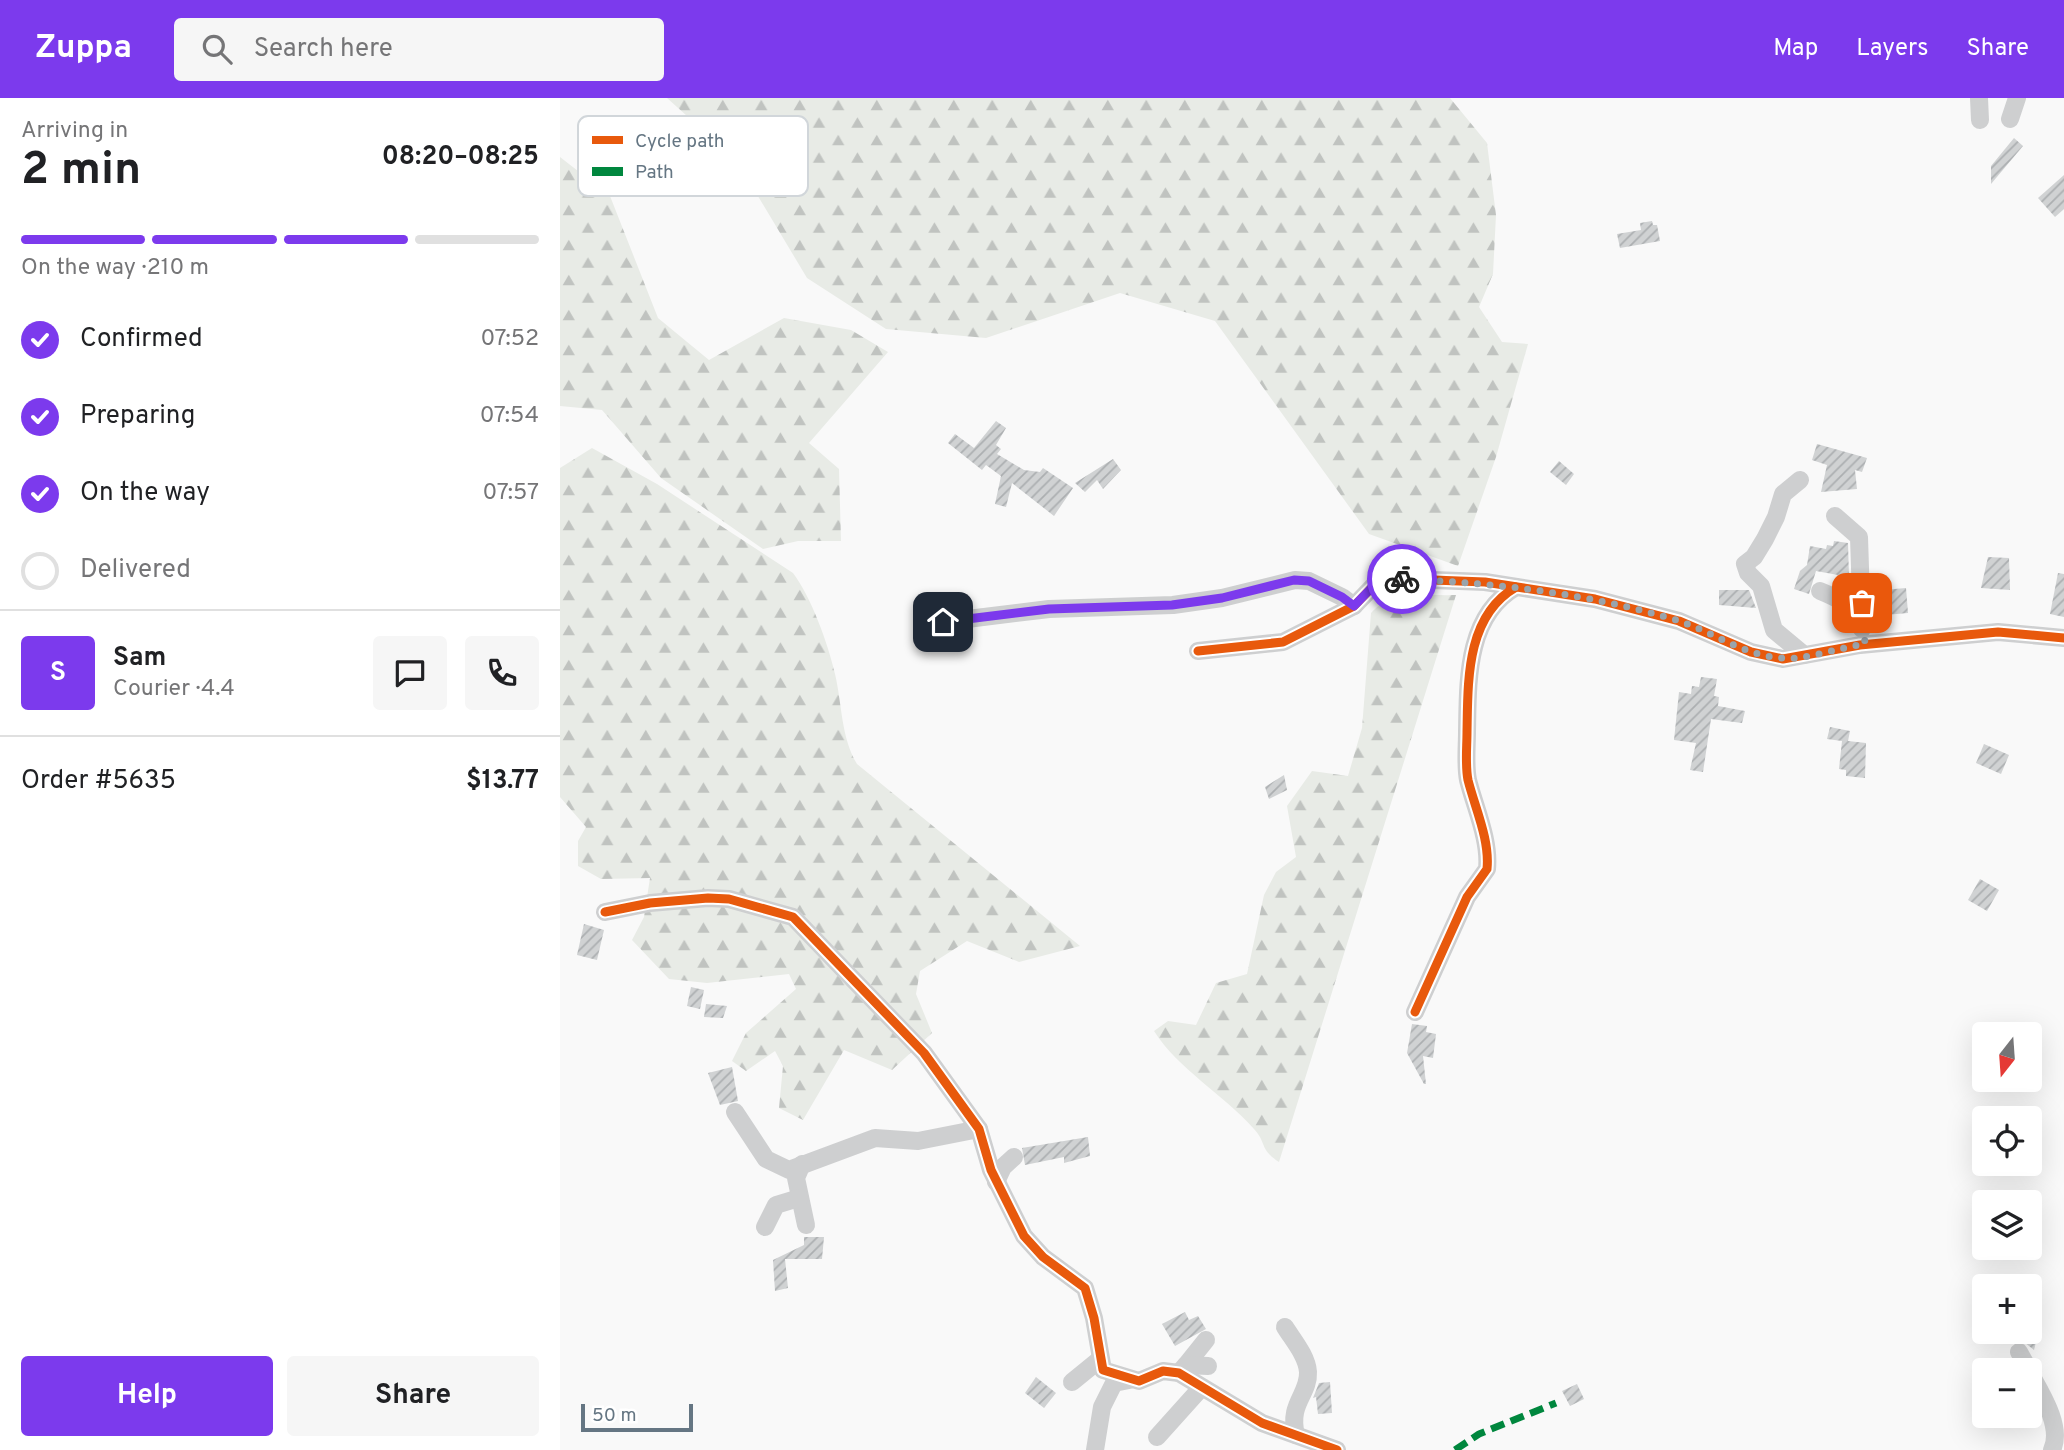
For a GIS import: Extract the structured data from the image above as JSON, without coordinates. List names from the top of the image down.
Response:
{
  "legend": ["Cycle path", "Path"],
  "scale_bar": "50 m",
  "north": "bottom",
  "page": {
    "header": "Zuppa",
    "search": "Search here",
    "nav": ["Map", "Layers", "Share"],
    "heading": ["2 min", "Arriving in", "08:20–08:25"],
    "panel": [
      "Sam",
      "Courier · 4.4",
      "Order #5635",
      "$13.77"
    ],
    "bar": "On the way · 210 m",
    "list": [
      ["Confirmed", "07:52"],
      ["Preparing", "07:54"],
      ["On the way", "07:57"],
      "Delivered"
    ],
    "round": "S",
    "map_buttons": ["+", "−"],
    "buttons": ["Help", "Share"],
    "scale": "50 m"
  }
}
